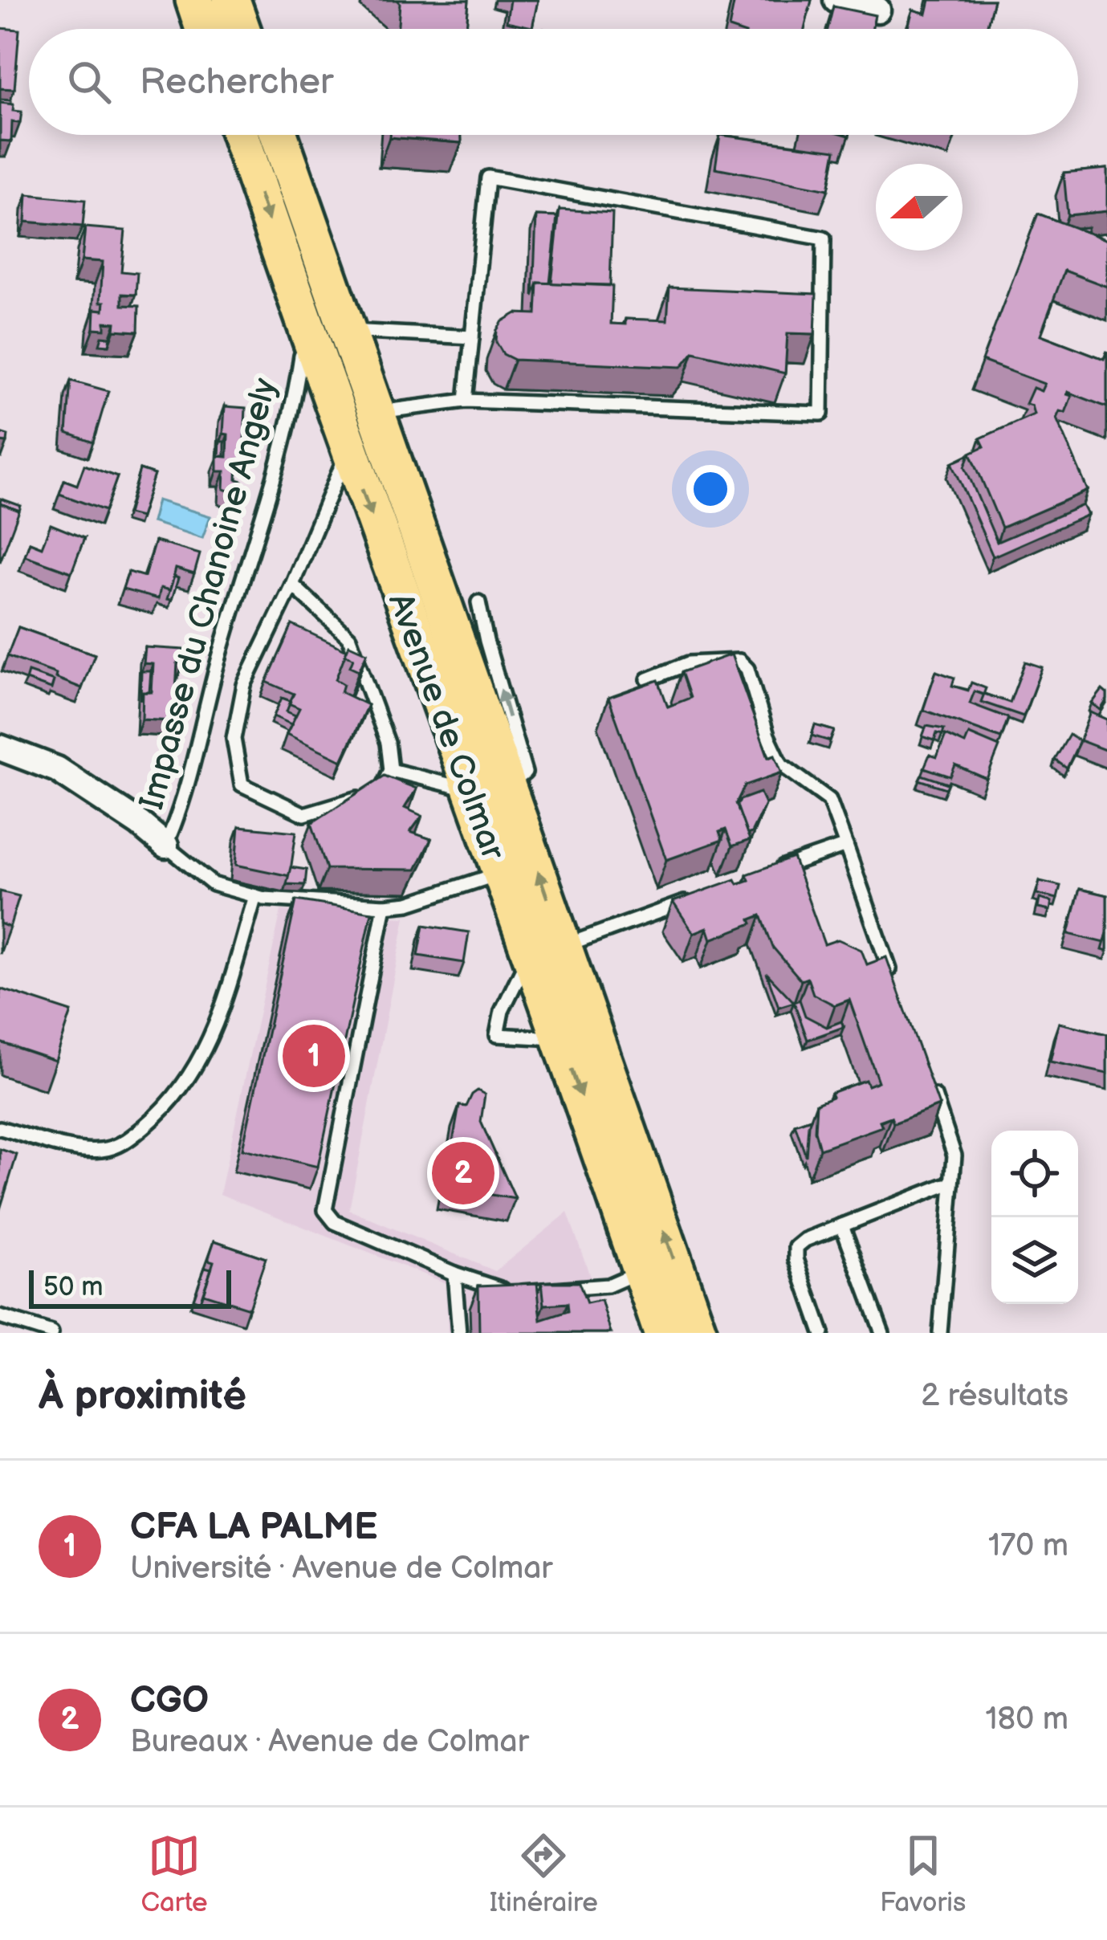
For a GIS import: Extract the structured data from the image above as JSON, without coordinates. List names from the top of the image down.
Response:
{
  "streets": {
    "main road": ["Avenue de Colmar"],
    "lane": ["Impasse du Chanoine Angely"]
  },
  "scale_bar": "50 m",
  "north": "left",
  "page": {
    "search": "Rechercher",
    "pins": ["1", "2"],
    "scale": "50 m",
    "heading": ["À proximité", "2 résultats"],
    "list": [
      {
        "mark": "1",
        "name": "CFA LA PALME",
        "note": "Université · Avenue de Colmar",
        "value": "170 m"
      },
      {
        "mark": "2",
        "name": "CGO",
        "note": "Bureaux · Avenue de Colmar",
        "value": "180 m"
      }
    ],
    "nav": ["Carte", "Itinéraire", "Favoris"]
  }
}
